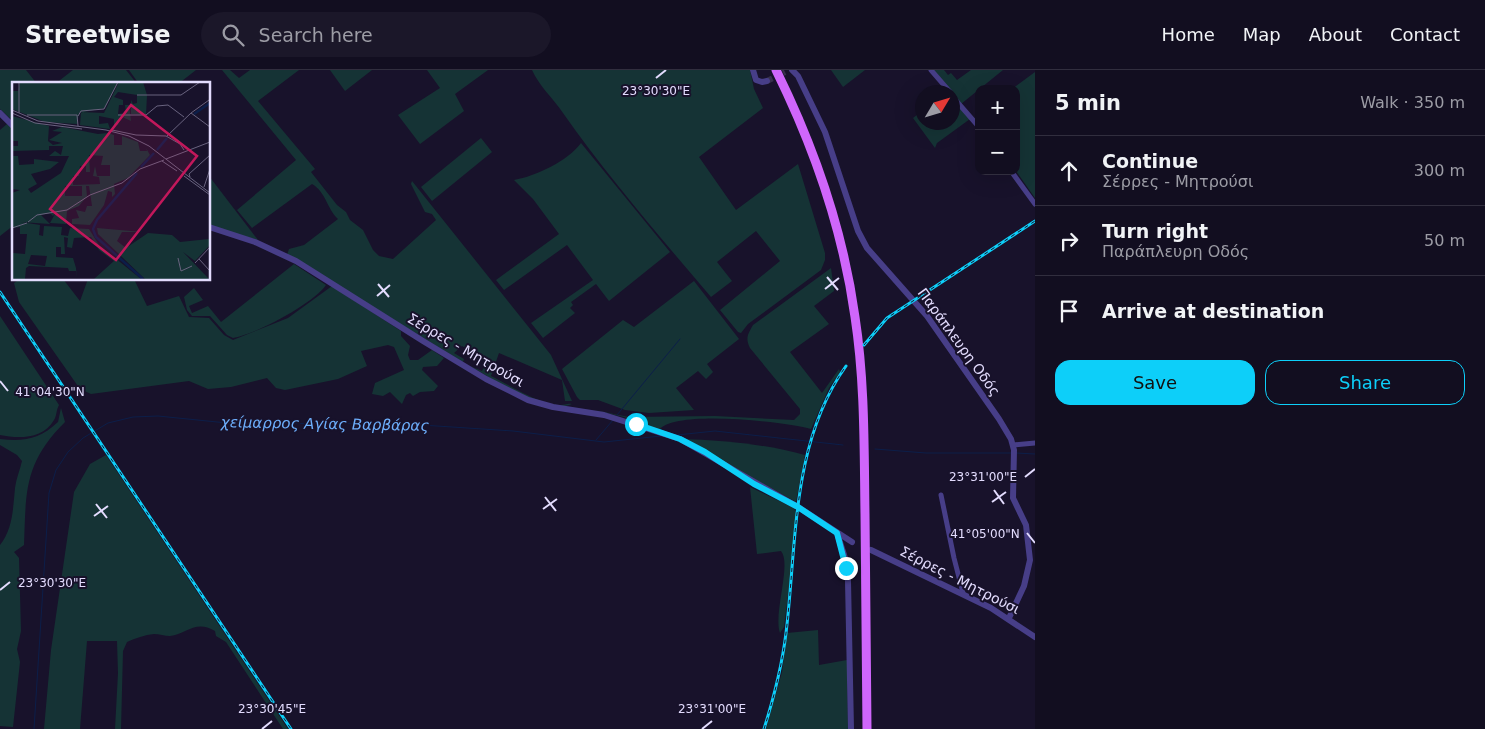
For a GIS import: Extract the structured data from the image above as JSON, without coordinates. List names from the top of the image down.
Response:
{
  "streets": {
    "street": ["Παράπλευρη Οδός", "Σέρρες - Μητρούσι"]
  },
  "crossings": [
    ["Παράπλευρη Οδός", "Σέρρες - Μητρούσι"]
  ],
  "water": ["χείμαρρος Αγίας Βαρβάρας"],
  "north": "top right",
  "page": {
    "header": "Streetwise",
    "search": "Search here",
    "nav": [
      "Home",
      "Map",
      "About",
      "Contact"
    ],
    "heading": ["5 min", "Walk · 350 m"],
    "map_buttons": ["+", "−"],
    "list": [
      ["Continue", "Σέρρες - Μητρούσι", "300 m"],
      ["Turn right", "Παράπλευρη Οδός", "50 m"],
      "Arrive at destination"
    ],
    "buttons": ["Save", "Share"]
  },
  "coordinates": [
    "23°30'30\"E",
    "41°04'30\"N",
    "23°31'00\"E",
    "41°05'00\"N",
    "23°30'45\"E"
  ]
}
